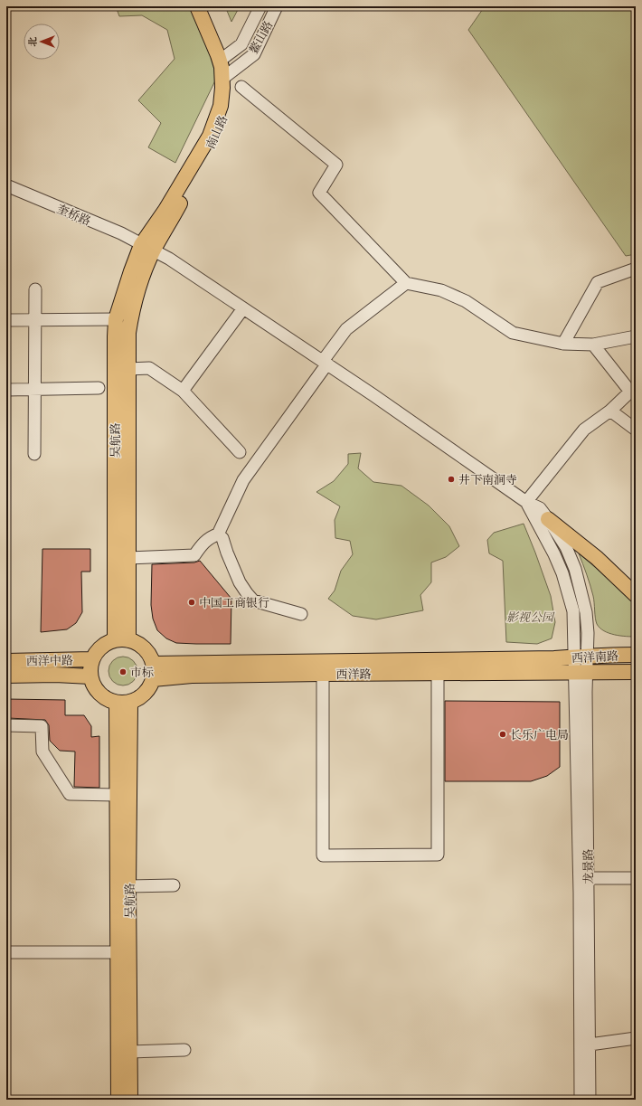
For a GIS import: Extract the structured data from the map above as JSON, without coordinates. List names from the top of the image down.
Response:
{
  "streets": {
    "main road": [
      "南山路",
      "吴航路",
      "西洋南路",
      "西洋中路",
      "西洋路"
    ],
    "street": ["鳌山路", "奎桥路", "龙景路"]
  },
  "crossings": [
    ["鳌山路", "南山路"],
    ["南山路", "奎桥路"],
    ["南山路", "吴航路"],
    ["奎桥路", "吴航路"],
    ["奎桥路", "龙景路"],
    ["吴航路", "西洋中路"],
    ["吴航路", "西洋路"],
    ["西洋南路", "西洋路"],
    ["西洋南路", "龙景路"],
    ["西洋中路", "西洋路"]
  ],
  "parks": ["影视公园"],
  "places": [
    "井下南涧寺",
    "中国工商银行",
    "市标",
    "长乐广电局"
  ],
  "north": "left"
}
